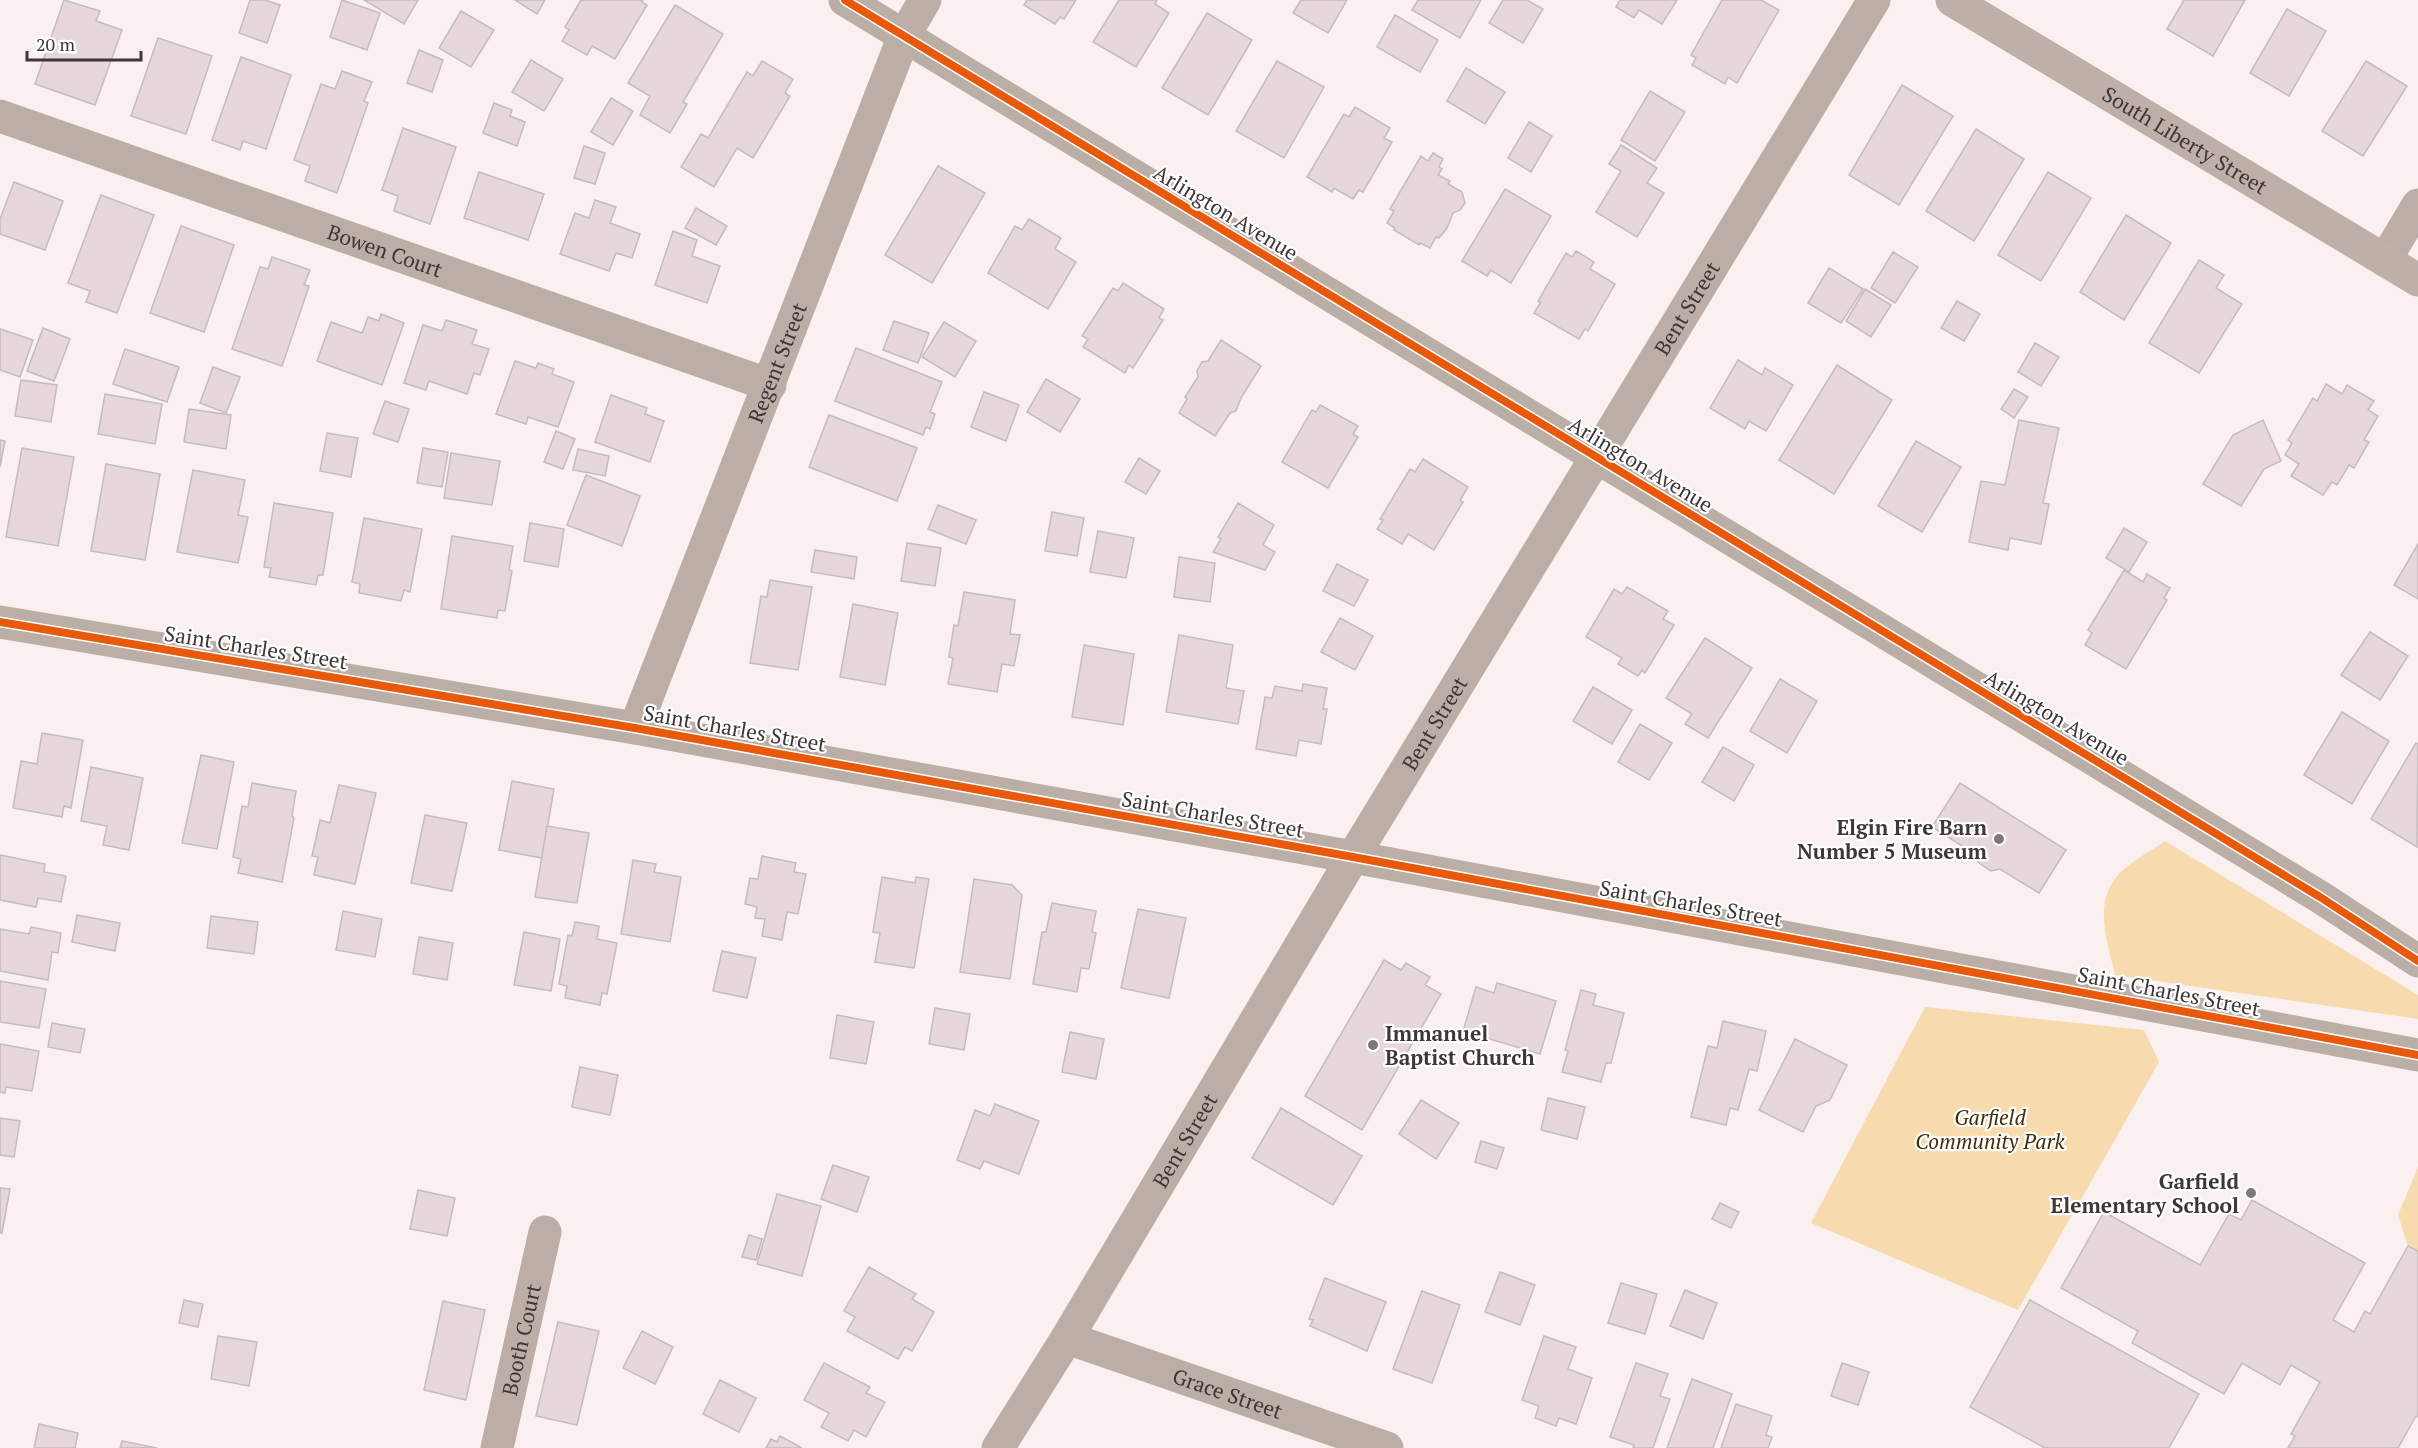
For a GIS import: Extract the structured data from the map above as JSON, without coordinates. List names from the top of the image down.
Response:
{
  "streets": {
    "main road": ["South Liberty Street"],
    "street": [
      "Arlington Avenue",
      "Bowen Court",
      "Bent Street",
      "Regent Street",
      "Saint Charles Street",
      "Booth Court",
      "Grace Street"
    ]
  },
  "crossings": [
    ["Arlington Avenue", "Bent Street"],
    ["Arlington Avenue", "Regent Street"],
    ["Bowen Court", "Regent Street"],
    ["Bent Street", "Saint Charles Street"],
    ["Bent Street", "Grace Street"],
    ["Regent Street", "Saint Charles Street"]
  ],
  "parks": ["Garfield Community Park"],
  "places": ["Elgin Fire Barn Number 5 Museum", "Immanuel Baptist Church", "Garfield Elementary School"],
  "scale_bar": "20 m"
}
